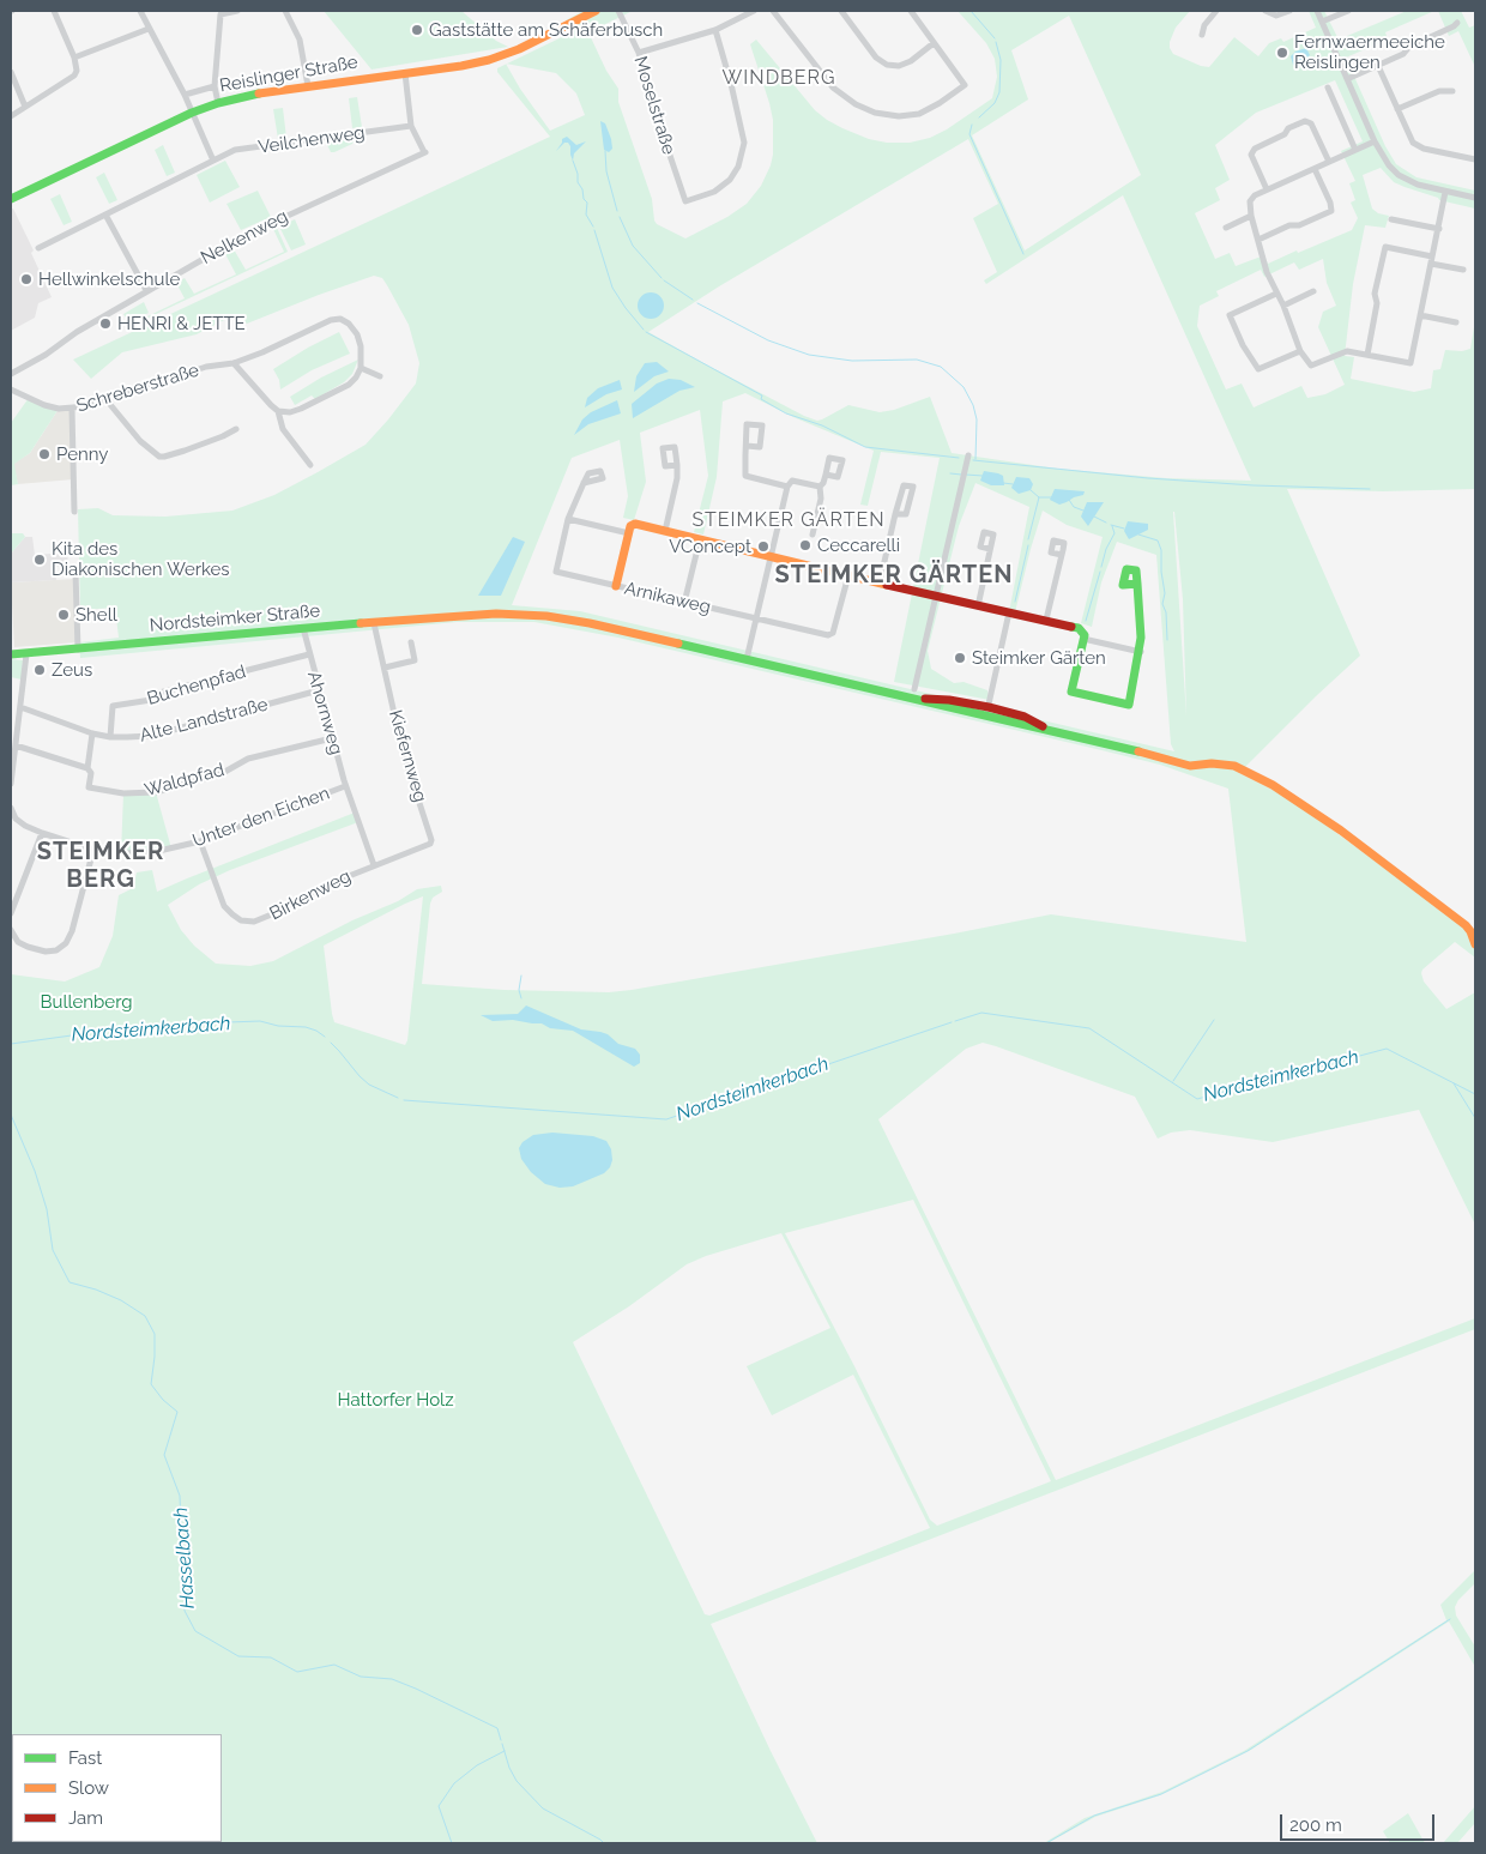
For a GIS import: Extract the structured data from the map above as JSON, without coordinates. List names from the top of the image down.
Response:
{
  "streets": {
    "street": [
      "Reislinger Straße",
      "Moselstraße",
      "Veilchenweg",
      "Nelkenweg",
      "Schreberstraße",
      "Arnikaweg",
      "Nordsteimker Straße",
      "Buchenpfad",
      "Ahornweg",
      "Alte Landstraße",
      "Kiefernweg",
      "Waldpfad",
      "Unter den Eichen",
      "Birkenweg"
    ]
  },
  "crossings": [
    ["Reislinger Straße", "Nelkenweg"],
    ["Veilchenweg", "Nelkenweg"],
    ["Nordsteimker Straße", "Ahornweg"],
    ["Nordsteimker Straße", "Kiefernweg"],
    ["Buchenpfad", "Ahornweg"],
    ["Buchenpfad", "Alte Landstraße"],
    ["Ahornweg", "Alte Landstraße"],
    ["Ahornweg", "Waldpfad"],
    ["Ahornweg", "Unter den Eichen"],
    ["Ahornweg", "Birkenweg"],
    ["Kiefernweg", "Birkenweg"],
    ["Unter den Eichen", "Birkenweg"]
  ],
  "districts": [
    "WINDBERG",
    "STEIMKER GÄRTEN",
    "STEIMKER GÄRTEN",
    "STEIMKER BERG"
  ],
  "water": ["Nordsteimkerbach", "Hasselbach"],
  "parks": ["Bullenberg", "Hattorfer Holz"],
  "places": [
    "Gaststätte am Schäferbusch",
    "Fernwaermeeiche Reislingen",
    "Hellwinkelschule",
    "HENRI & JETTE",
    "Penny",
    "Ceccarelli",
    "VConcept",
    "Kita des Diakonischen Werkes",
    "Shell",
    "Steimker Gärten",
    "Zeus"
  ],
  "legend": ["Fast", "Slow", "Jam"],
  "scale_bar": "200 m"
}
